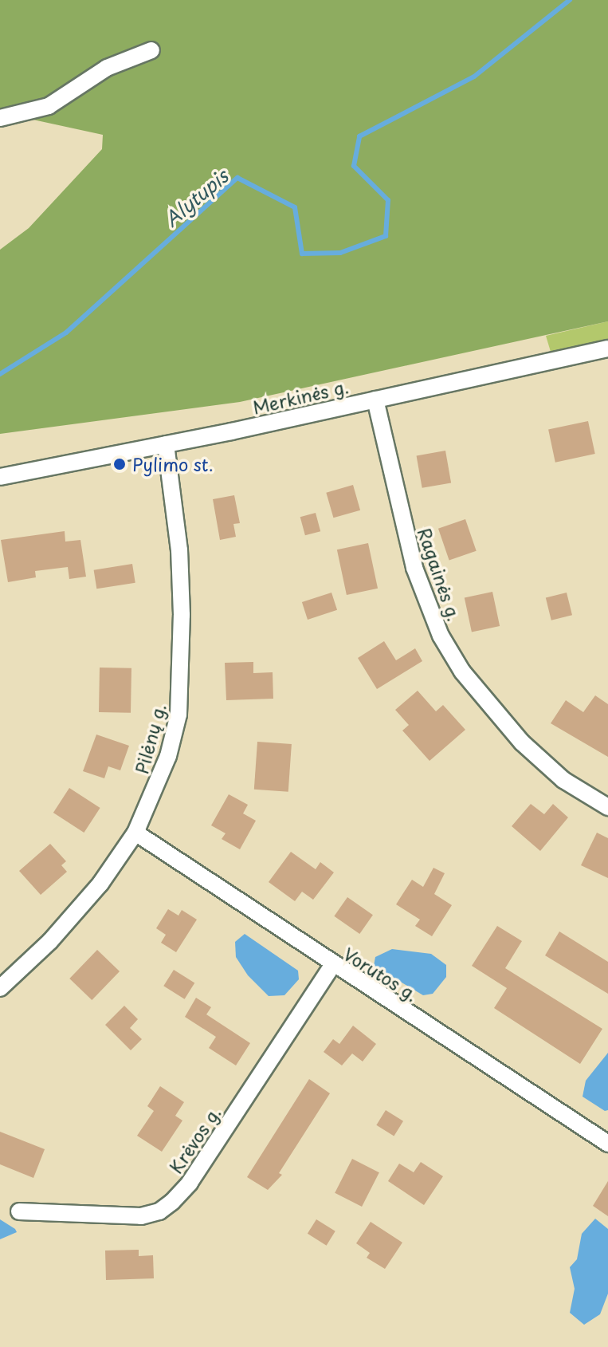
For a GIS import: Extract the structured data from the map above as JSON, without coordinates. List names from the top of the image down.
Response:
{
  "streets": {
    "street": [
      "Merkinės g.",
      "Ragainės g.",
      "Pilėnų g.",
      "Vorutos g.",
      "Krėvos g."
    ]
  },
  "crossings": [
    ["Merkinės g.", "Ragainės g."],
    ["Merkinės g.", "Pilėnų g."],
    ["Pilėnų g.", "Vorutos g."],
    ["Vorutos g.", "Krėvos g."]
  ],
  "water": ["Alytupis"],
  "places": ["Pylimo st."]
}
